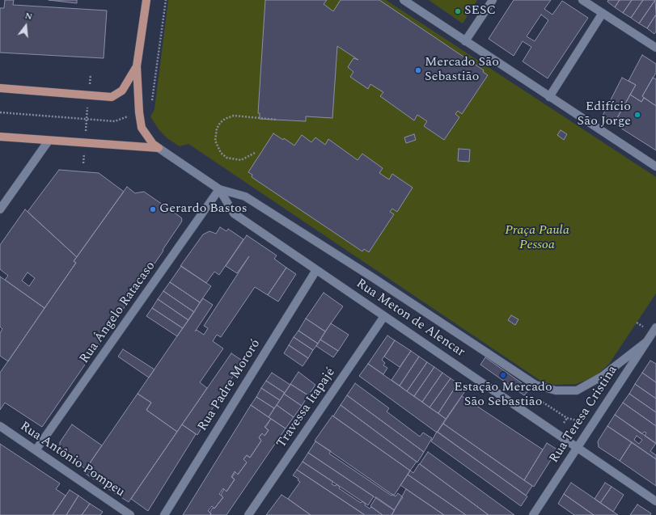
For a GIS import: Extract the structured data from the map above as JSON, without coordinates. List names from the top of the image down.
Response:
{
  "streets": {
    "street": [
      "Rua Ângelo Ratacaso",
      "Rua Meton de Alencar",
      "Rua Padre Mororó",
      "Travessa Itapajé",
      "Rua Teresa Cristina",
      "Rua Antônio Pompeu"
    ]
  },
  "crossings": [
    ["Rua Ângelo Ratacaso", "Rua Meton de Alencar"],
    ["Rua Ângelo Ratacaso", "Rua Antônio Pompeu"],
    ["Rua Meton de Alencar", "Rua Padre Mororó"],
    ["Rua Meton de Alencar", "Travessa Itapajé"],
    ["Rua Meton de Alencar", "Rua Teresa Cristina"]
  ],
  "parks": ["Praça Paula Pessoa"],
  "places": [
    "SESC",
    "Mercado São Sebastião",
    "Edifício São Jorge",
    "Gerardo Bastos",
    "Estação Mercado São Sebastião"
  ],
  "north": "top"
}
